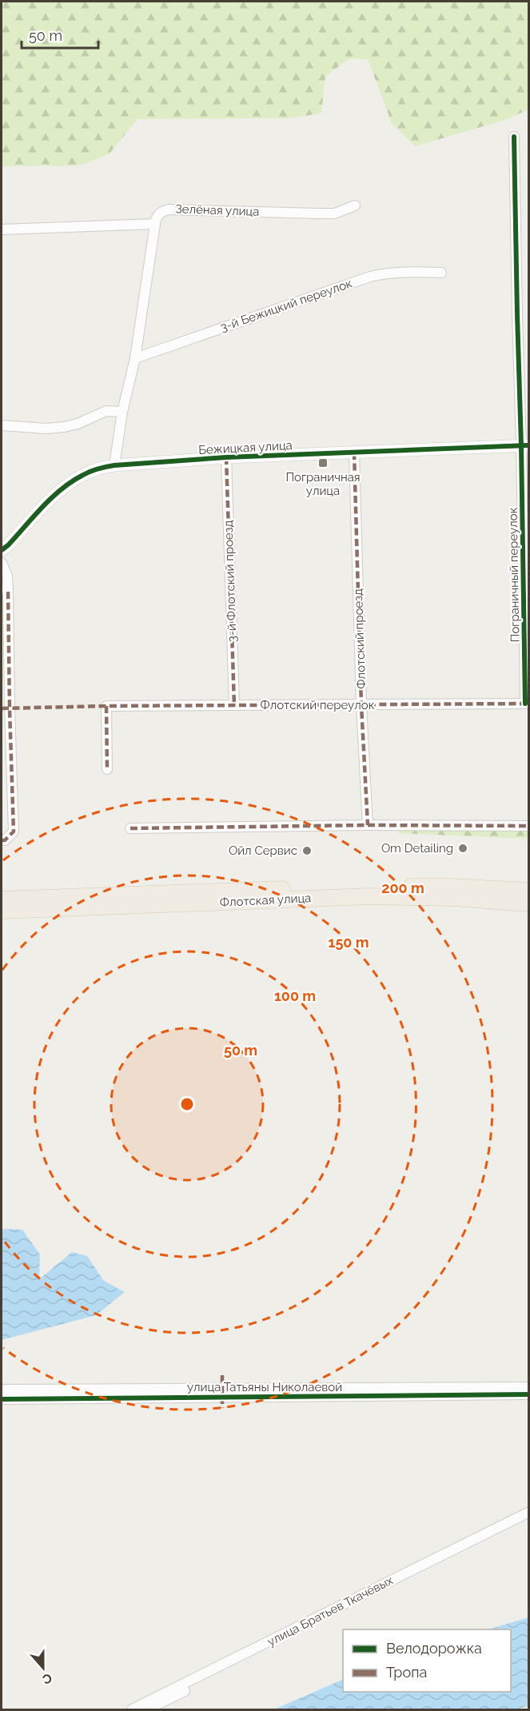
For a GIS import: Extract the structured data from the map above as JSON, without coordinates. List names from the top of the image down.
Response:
{
  "streets": {
    "main road": ["Флотская улица"],
    "street": [
      "Зелёная улица",
      "3-й Бежицкий переулок",
      "Бежицкая улица",
      "Пограничный переулок",
      "3-й Флотский проезд",
      "Флотский проезд",
      "Флотский переулок",
      "улица Татьяны Николаевой",
      "улица Братьев Ткачёвых"
    ]
  },
  "crossings": [
    ["Бежицкая улица", "Пограничный переулок"],
    ["Бежицкая улица", "3-й Флотский проезд"],
    ["Бежицкая улица", "Флотский проезд"],
    ["Пограничный переулок", "Флотский переулок"],
    ["3-й Флотский проезд", "Флотский переулок"],
    ["Флотский проезд", "Флотский переулок"]
  ],
  "places": {
    "transit": ["Пограничная улица"],
    "other": ["Om Detailing", "Ойл Сервис"]
  },
  "legend": ["Велодорожка", "Тропа"],
  "scale_bar": "50 m",
  "north": "bottom",
  "rings": [
    "200 m",
    "150 m",
    "100 m",
    "50 m"
  ]
}
